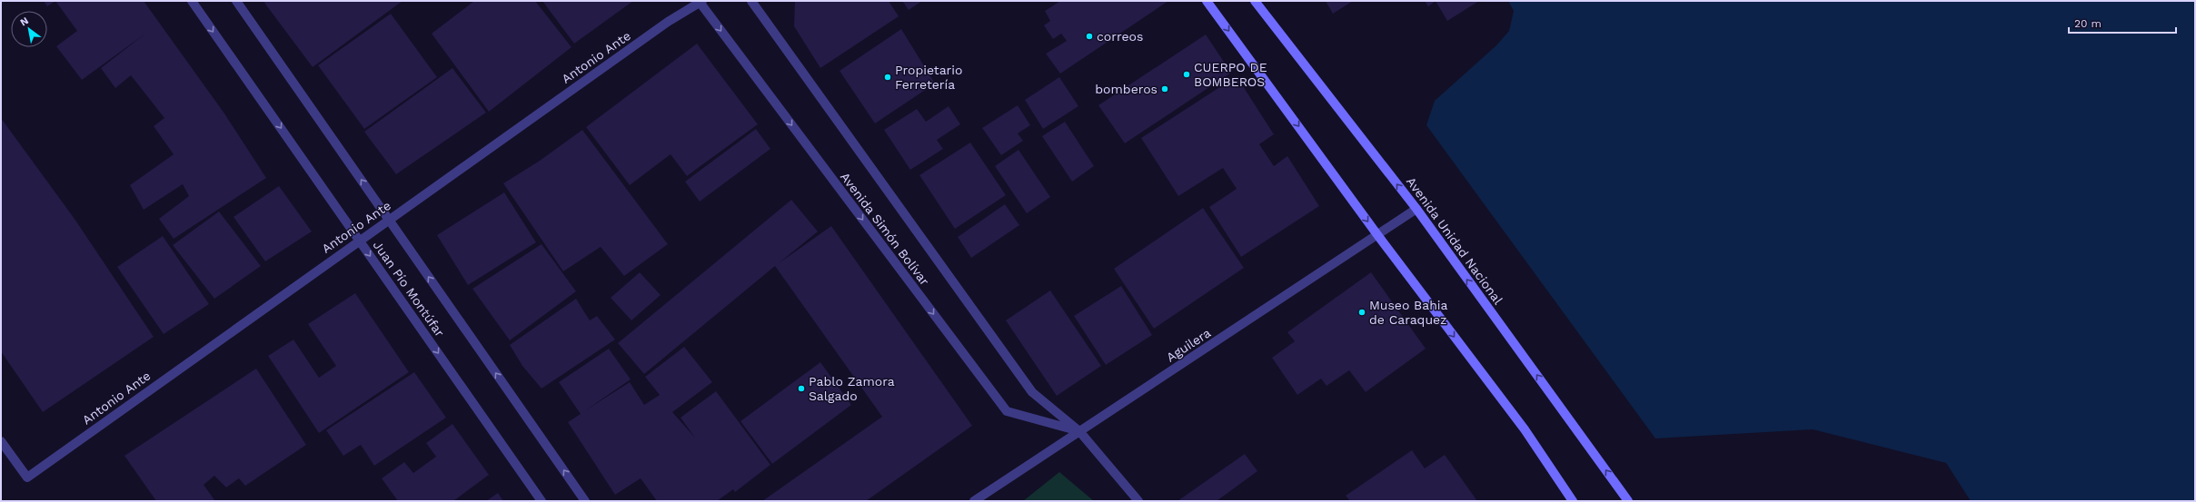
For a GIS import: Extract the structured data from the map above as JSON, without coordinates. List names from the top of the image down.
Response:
{
  "streets": {
    "main road": ["Avenida Unidad Nacional"],
    "street": [
      "Antonio Ante",
      "Avenida Simón Bolívar",
      "Juan Pío Montúfar",
      "Aguilera"
    ]
  },
  "crossings": [
    ["Antonio Ante", "Avenida Simón Bolívar"],
    ["Antonio Ante", "Juan Pío Montúfar"],
    ["Avenida Simón Bolívar", "Aguilera"],
    ["Avenida Unidad Nacional", "Aguilera"]
  ],
  "places": [
    "correos",
    "CUERPO DE BOMBEROS",
    "Propietario Ferretería",
    "bomberos",
    "Museo Bahia de Caraquez",
    "Pablo Zamora Salgado"
  ],
  "scale_bar": "20 m",
  "north": "top left"
}
